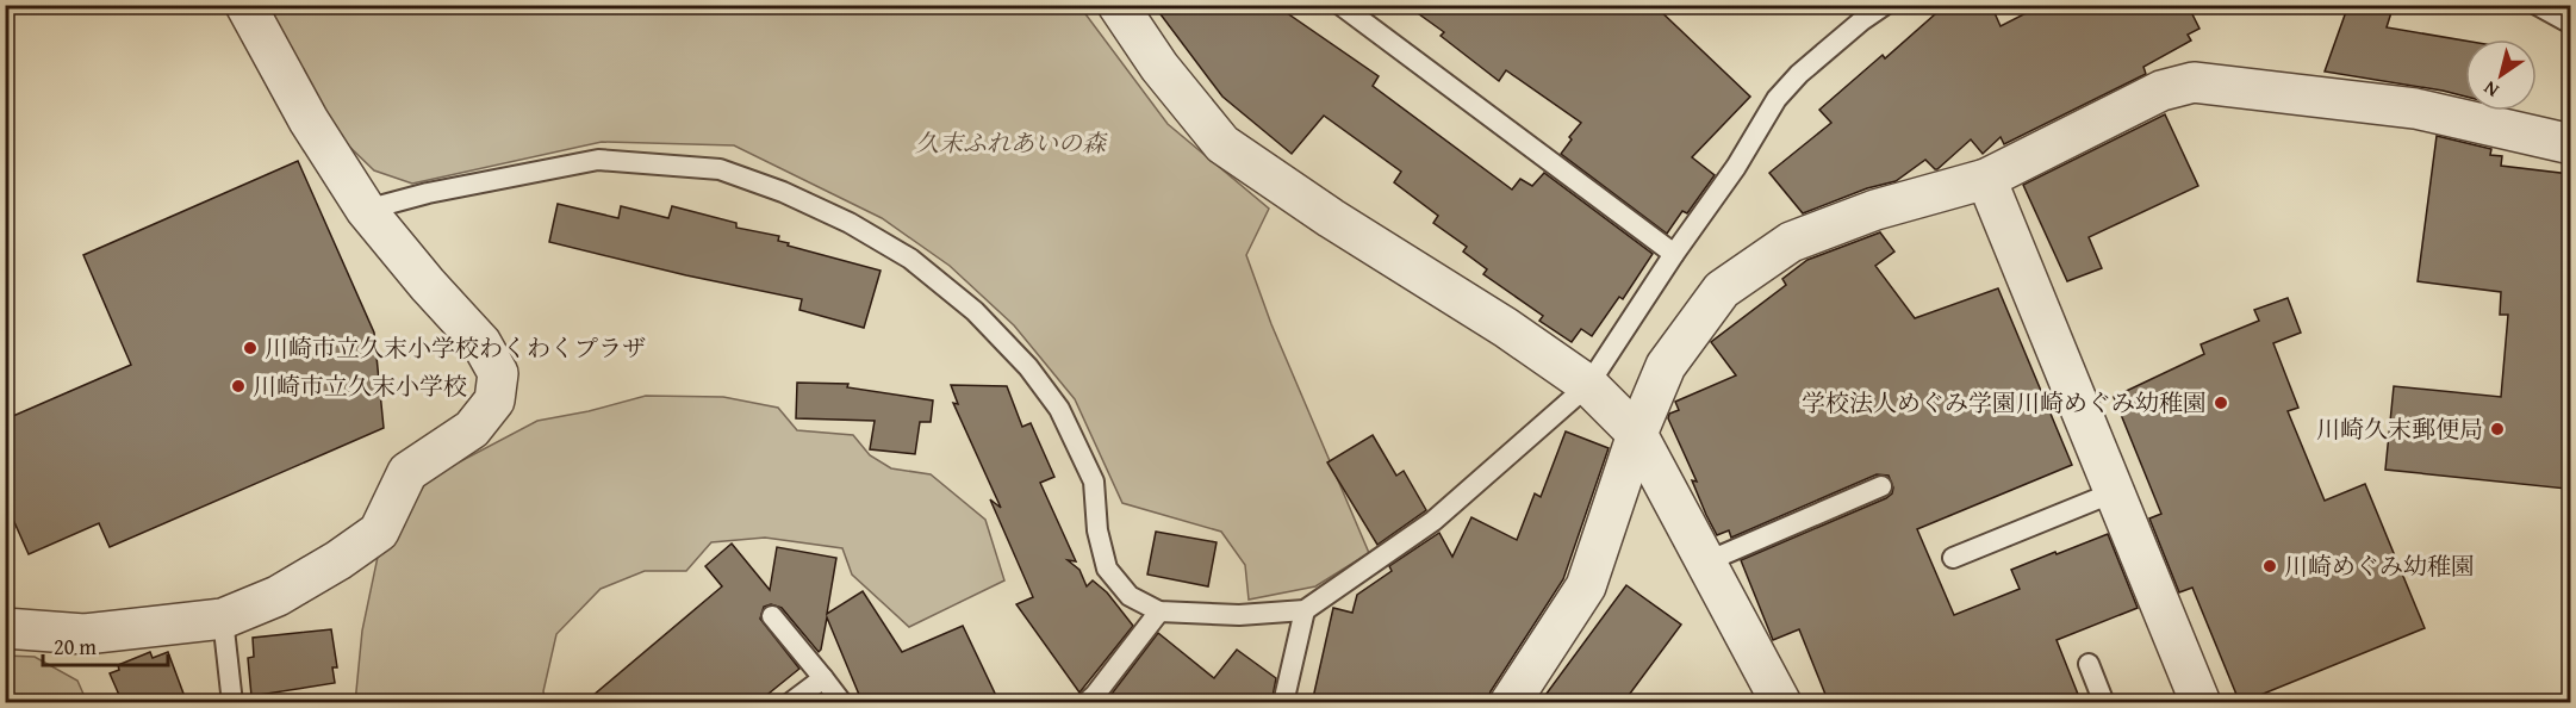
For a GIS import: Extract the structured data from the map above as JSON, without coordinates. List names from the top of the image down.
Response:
{
  "parks": ["久末ふれあいの森"],
  "places": [
    "川崎市立久末小学校わくわくプラザ",
    "川崎市立久末小学校",
    "学校法人めぐみ学園川崎めぐみ幼稚園",
    "川崎久末郵便局",
    "川崎めぐみ幼稚園"
  ],
  "scale_bar": "20 m",
  "north": "bottom left"
}
